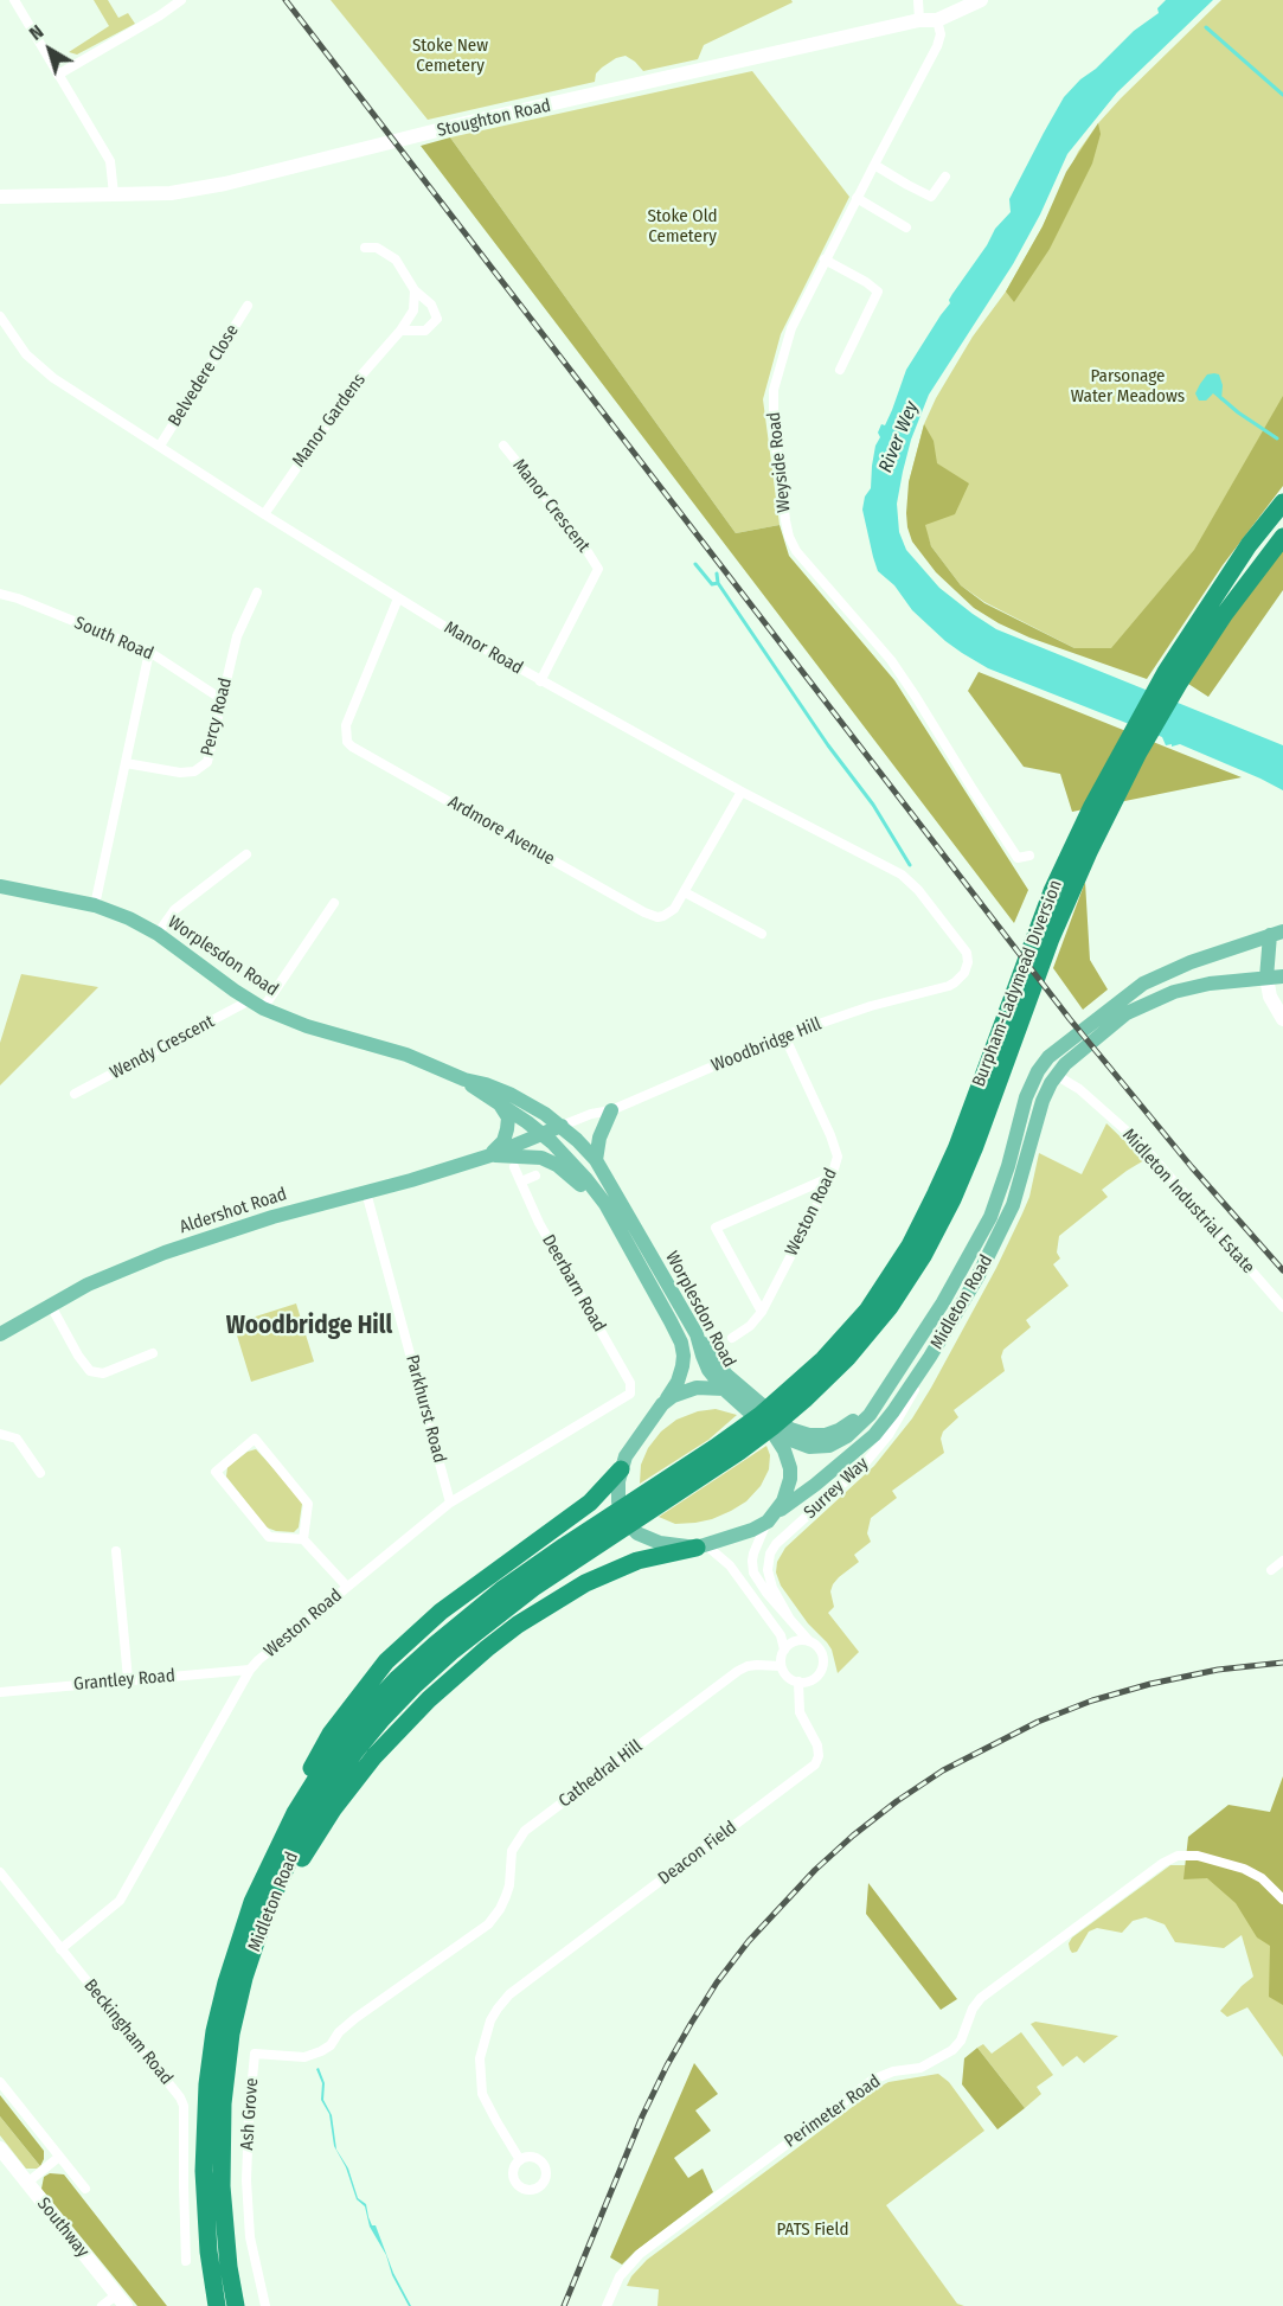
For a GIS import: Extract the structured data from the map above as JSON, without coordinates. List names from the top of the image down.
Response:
{
  "streets": {
    "highway": ["Burpham-Ladymead Diversion", "Midleton Road"],
    "main road": ["Worplesdon Road", "Aldershot Road"],
    "street": [
      "Stoughton Road",
      "Belvedere Close",
      "Manor Gardens",
      "Weyside Road",
      "Manor Crescent",
      "South Road",
      "Manor Road",
      "Percy Road",
      "Ardmore Avenue",
      "Woodbridge Hill",
      "Wendy Crescent",
      "Midleton Industrial Estate",
      "Weston Road",
      "Deerbarn Road",
      "Parkhurst Road",
      "Surrey Way",
      "Grantley Road",
      "Cathedral Hill",
      "Deacon Field",
      "Beckingham Road",
      "Perimeter Road",
      "Ash Grove",
      "Southway"
    ]
  },
  "crossings": [
    ["Stoughton Road", "Weyside Road"],
    ["Belvedere Close", "Manor Road"],
    ["Manor Gardens", "Manor Road"],
    ["Manor Crescent", "Manor Road"],
    ["South Road", "Percy Road"],
    ["Manor Road", "Ardmore Avenue"],
    ["Manor Road", "Woodbridge Hill"],
    ["Worplesdon Road", "Woodbridge Hill"],
    ["Worplesdon Road", "Wendy Crescent"],
    ["Worplesdon Road", "Midleton Road"],
    ["Worplesdon Road", "Surrey Way"],
    ["Burpham-Ladymead Diversion", "Midleton Road"],
    ["Woodbridge Hill", "Weston Road"],
    ["Midleton Industrial Estate", "Midleton Road"],
    ["Aldershot Road", "Parkhurst Road"],
    ["Weston Road", "Deerbarn Road"],
    ["Weston Road", "Parkhurst Road"],
    ["Weston Road", "Grantley Road"],
    ["Weston Road", "Beckingham Road"],
    ["Midleton Road", "Surrey Way"],
    ["Surrey Way", "Cathedral Hill"],
    ["Surrey Way", "Deacon Field"],
    ["Cathedral Hill", "Deacon Field"],
    ["Cathedral Hill", "Ash Grove"]
  ],
  "districts": ["Woodbridge Hill"],
  "water": ["River Wey"],
  "parks": [
    "Stoke New Cemetery",
    "Stoke Old Cemetery",
    "Parsonage Water Meadows",
    "PATS Field"
  ],
  "north": "top left"
}
